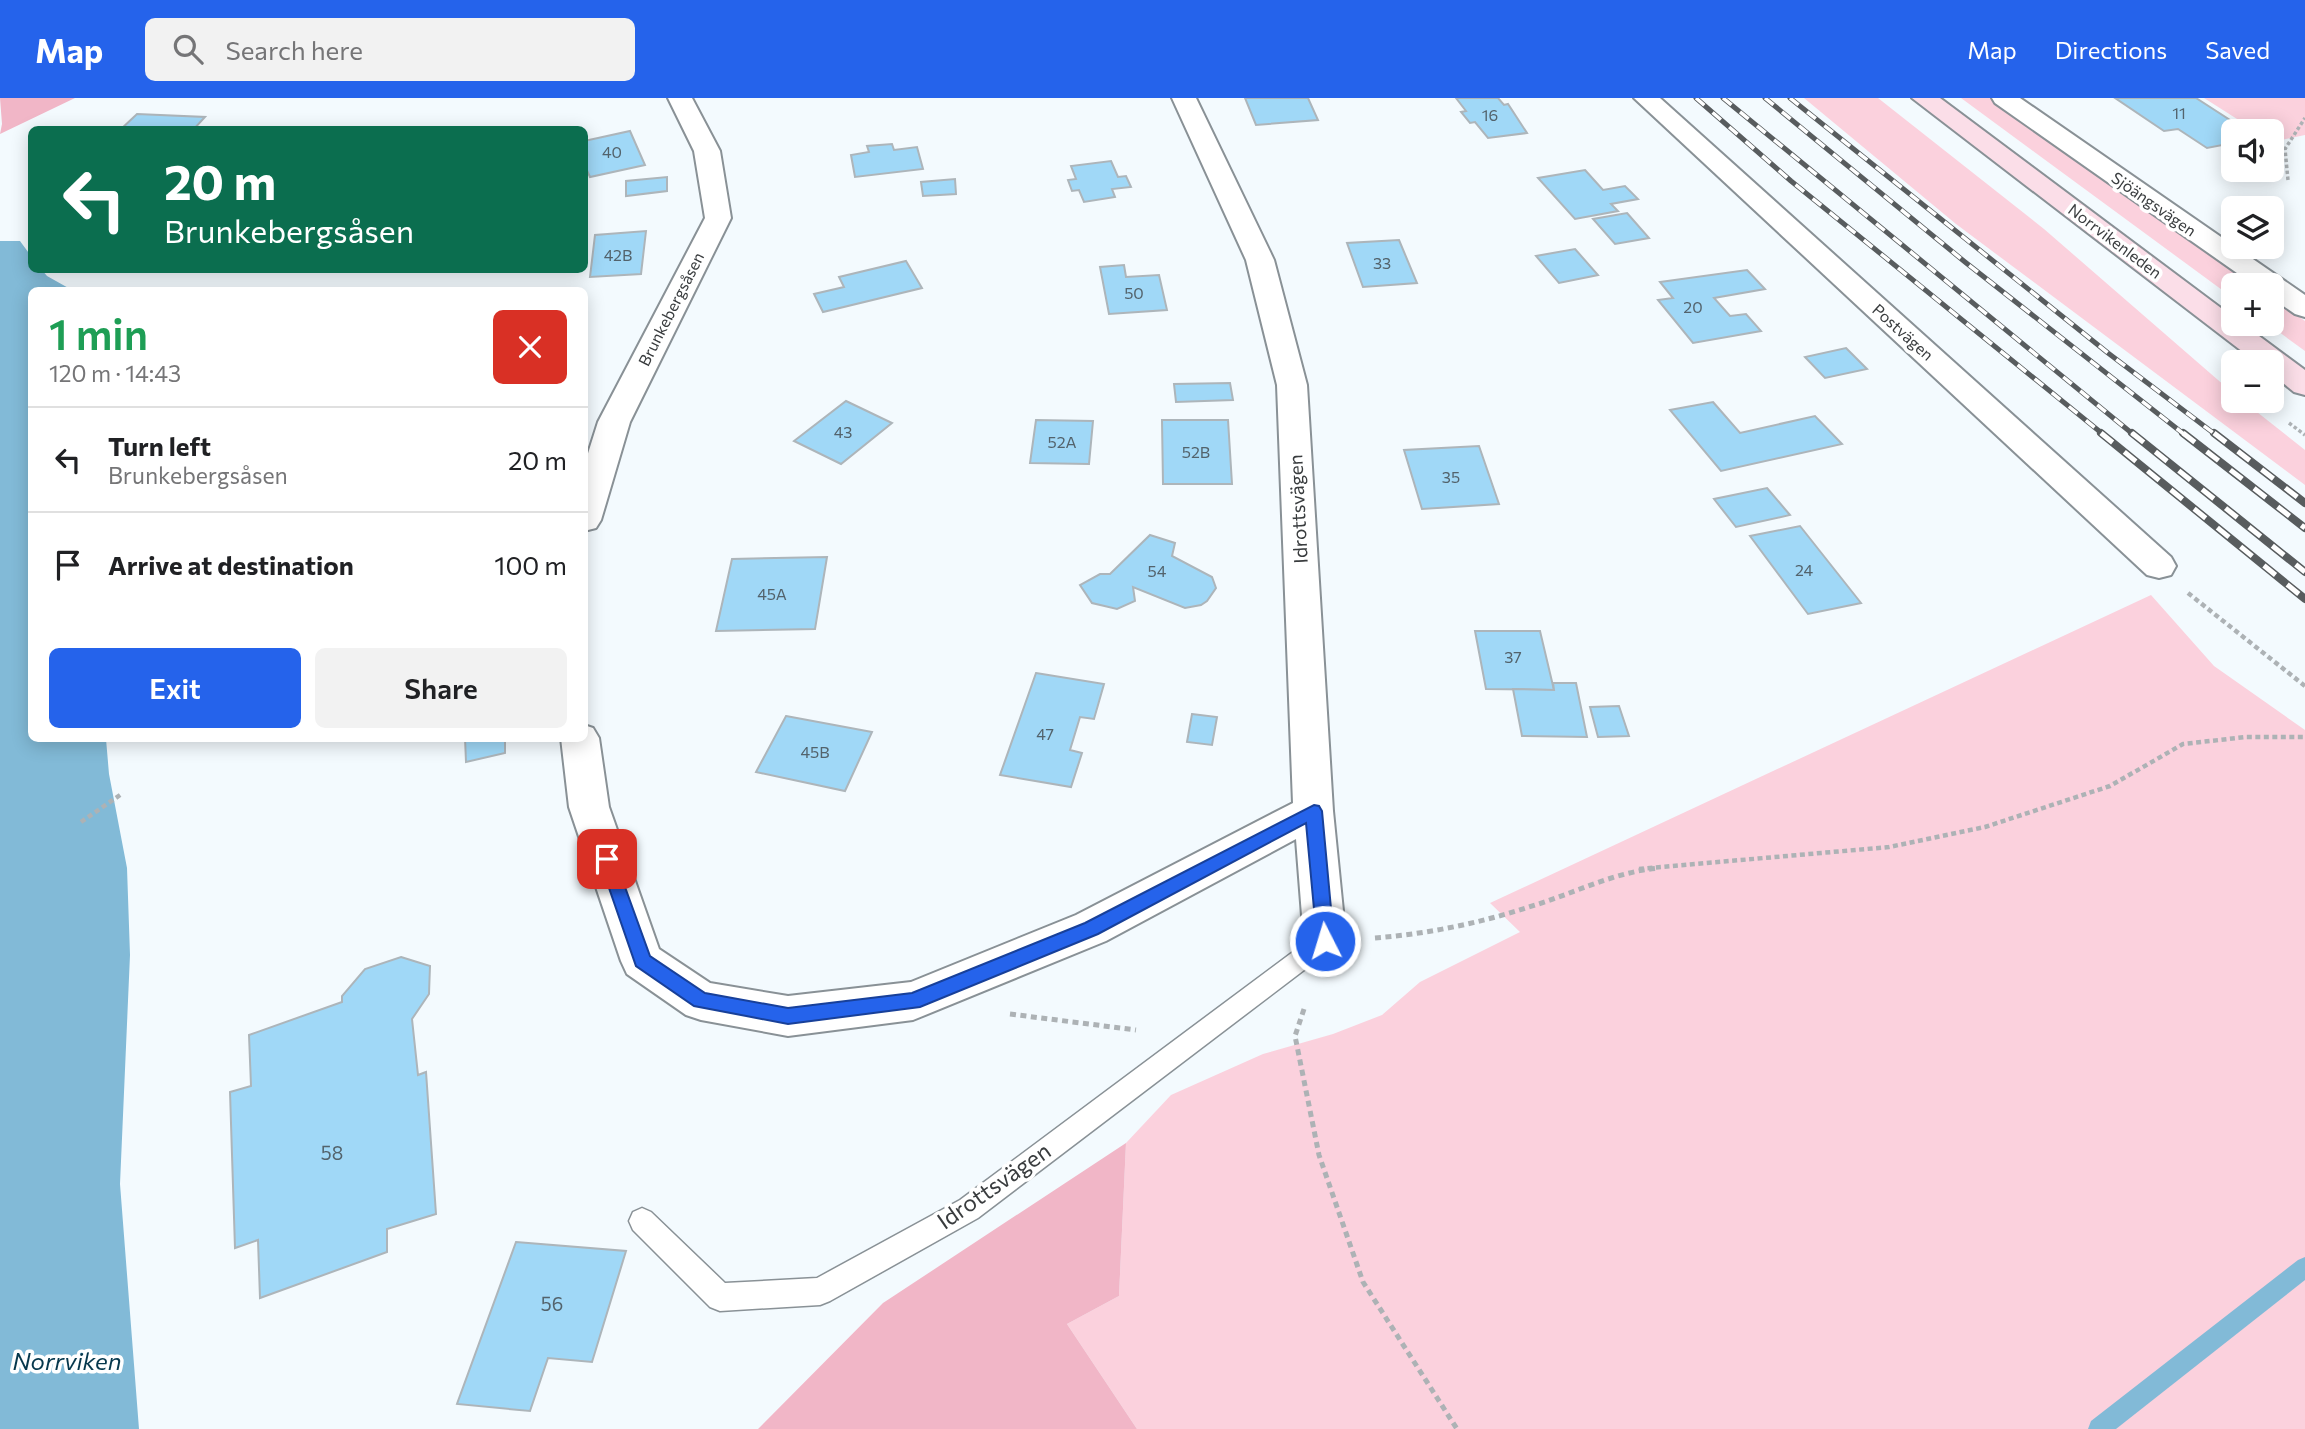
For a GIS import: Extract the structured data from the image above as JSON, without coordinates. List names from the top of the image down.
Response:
{
  "streets": {
    "main road": ["Norrvikenleden"],
    "street": [
      "Sjöängsvägen",
      "Brunkebergsåsen",
      "Postvägen",
      "Idrottsvägen"
    ]
  },
  "water": ["Norrviken"],
  "house_numbers": [
    "11",
    "16",
    "40",
    "42B",
    "33",
    "50",
    "20",
    "43",
    "52A",
    "52B",
    "35",
    "24",
    "54",
    "45A",
    "37",
    "47",
    "45B",
    "58",
    "56"
  ],
  "page": {
    "header": "Map",
    "search": "Search here",
    "nav": ["Map", "Directions", "Saved"],
    "map_buttons": ["+", "−"],
    "turn": ["20 m", "Brunkebergsåsen"],
    "heading": ["1 min", "120 m · 14:43"],
    "list": [
      {
        "name": "Turn left",
        "note": "Brunkebergsåsen",
        "value": "20 m"
      },
      {
        "name": "Arrive at destination",
        "value": "100 m"
      }
    ],
    "buttons": ["Exit", "Share"]
  }
}
